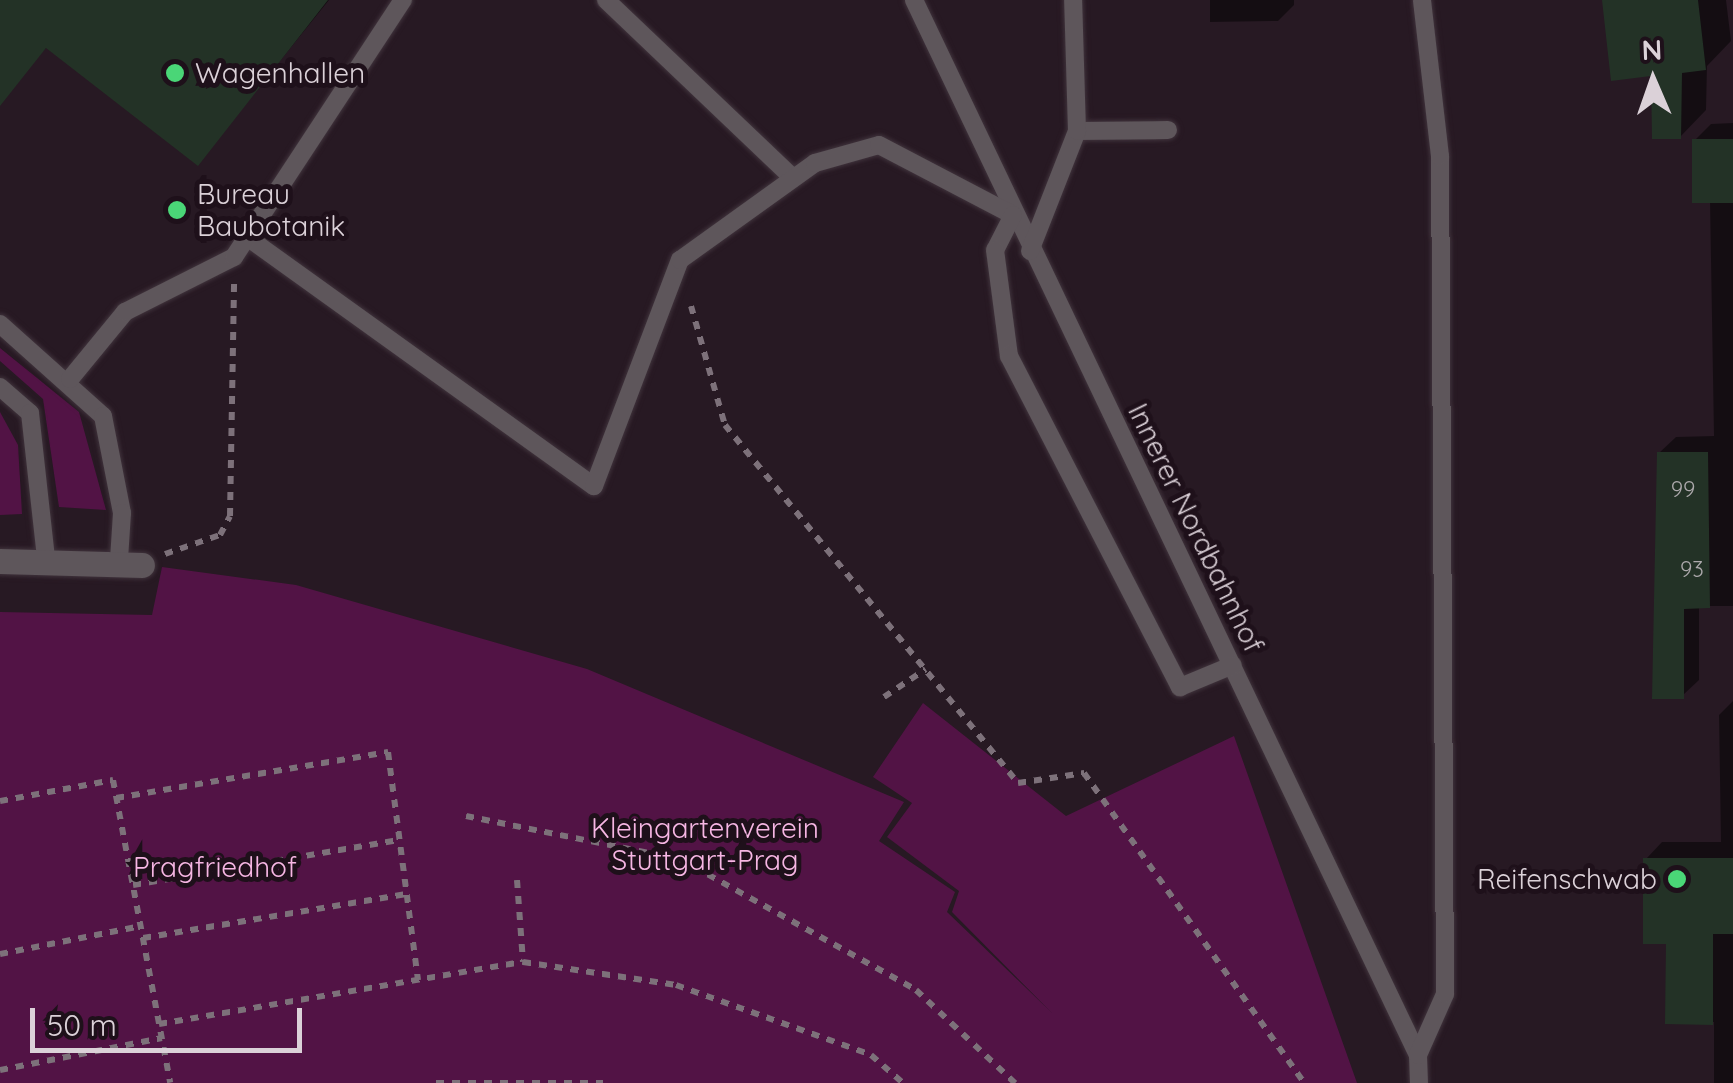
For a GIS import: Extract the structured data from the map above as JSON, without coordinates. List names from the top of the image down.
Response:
{
  "streets": {
    "lane": ["Innerer Nordbahnhof"]
  },
  "parks": ["Kleingartenverein Stuttgart-Prag", "Pragfriedhof"],
  "places": ["Wagenhallen", "Bureau Baubotanik", "Reifenschwab"],
  "house_numbers": ["99", "93"],
  "scale_bar": "50 m",
  "north": "top"
}
